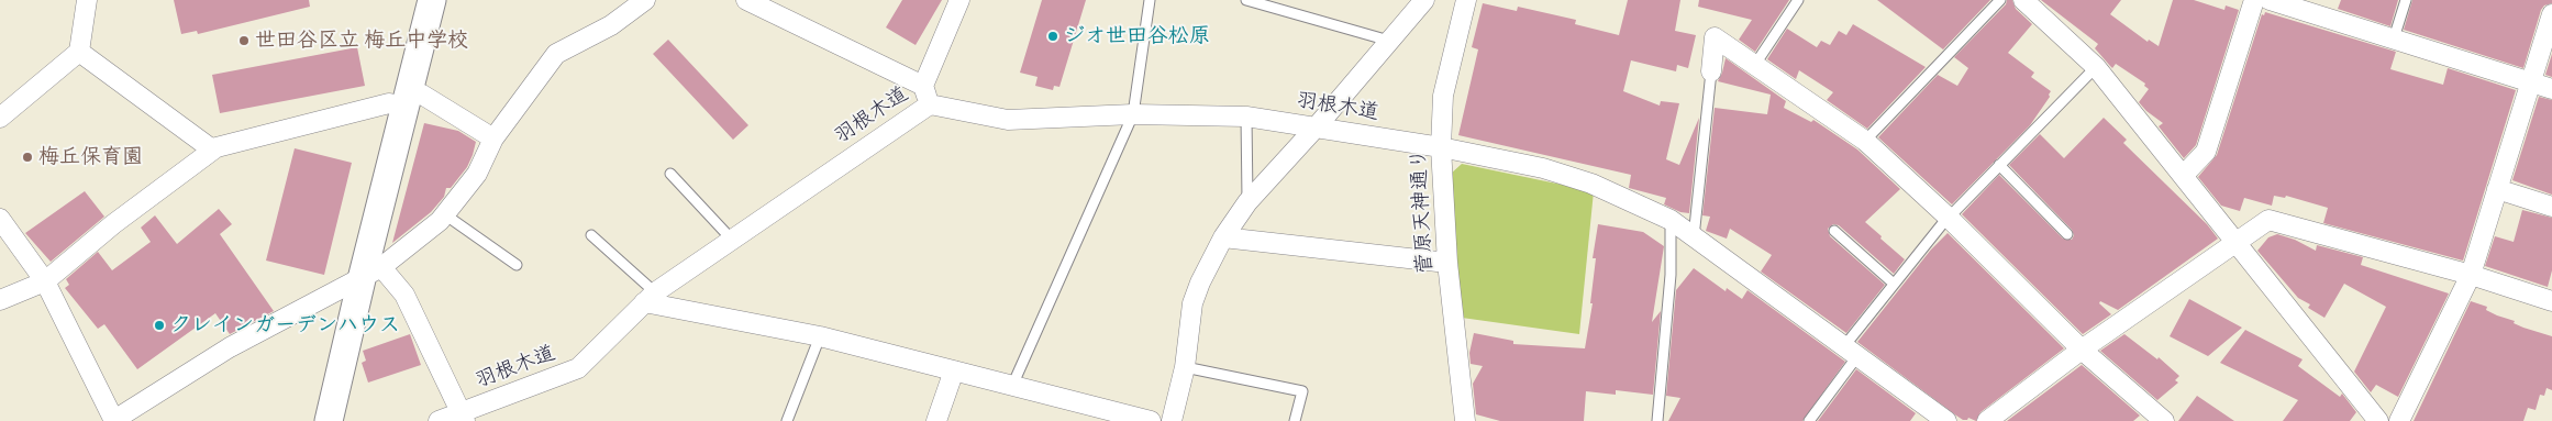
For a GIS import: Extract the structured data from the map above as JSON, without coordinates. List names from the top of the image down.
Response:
{
  "streets": {
    "street": ["羽根木道", "菅原天神通り"]
  },
  "crossings": [
    ["羽根木道", "菅原天神通り"]
  ],
  "places": [
    "ジオ世田谷松原",
    "世田谷区立 梅丘中学校",
    "梅丘保育園",
    "クレインガーデンハウス"
  ]
}
